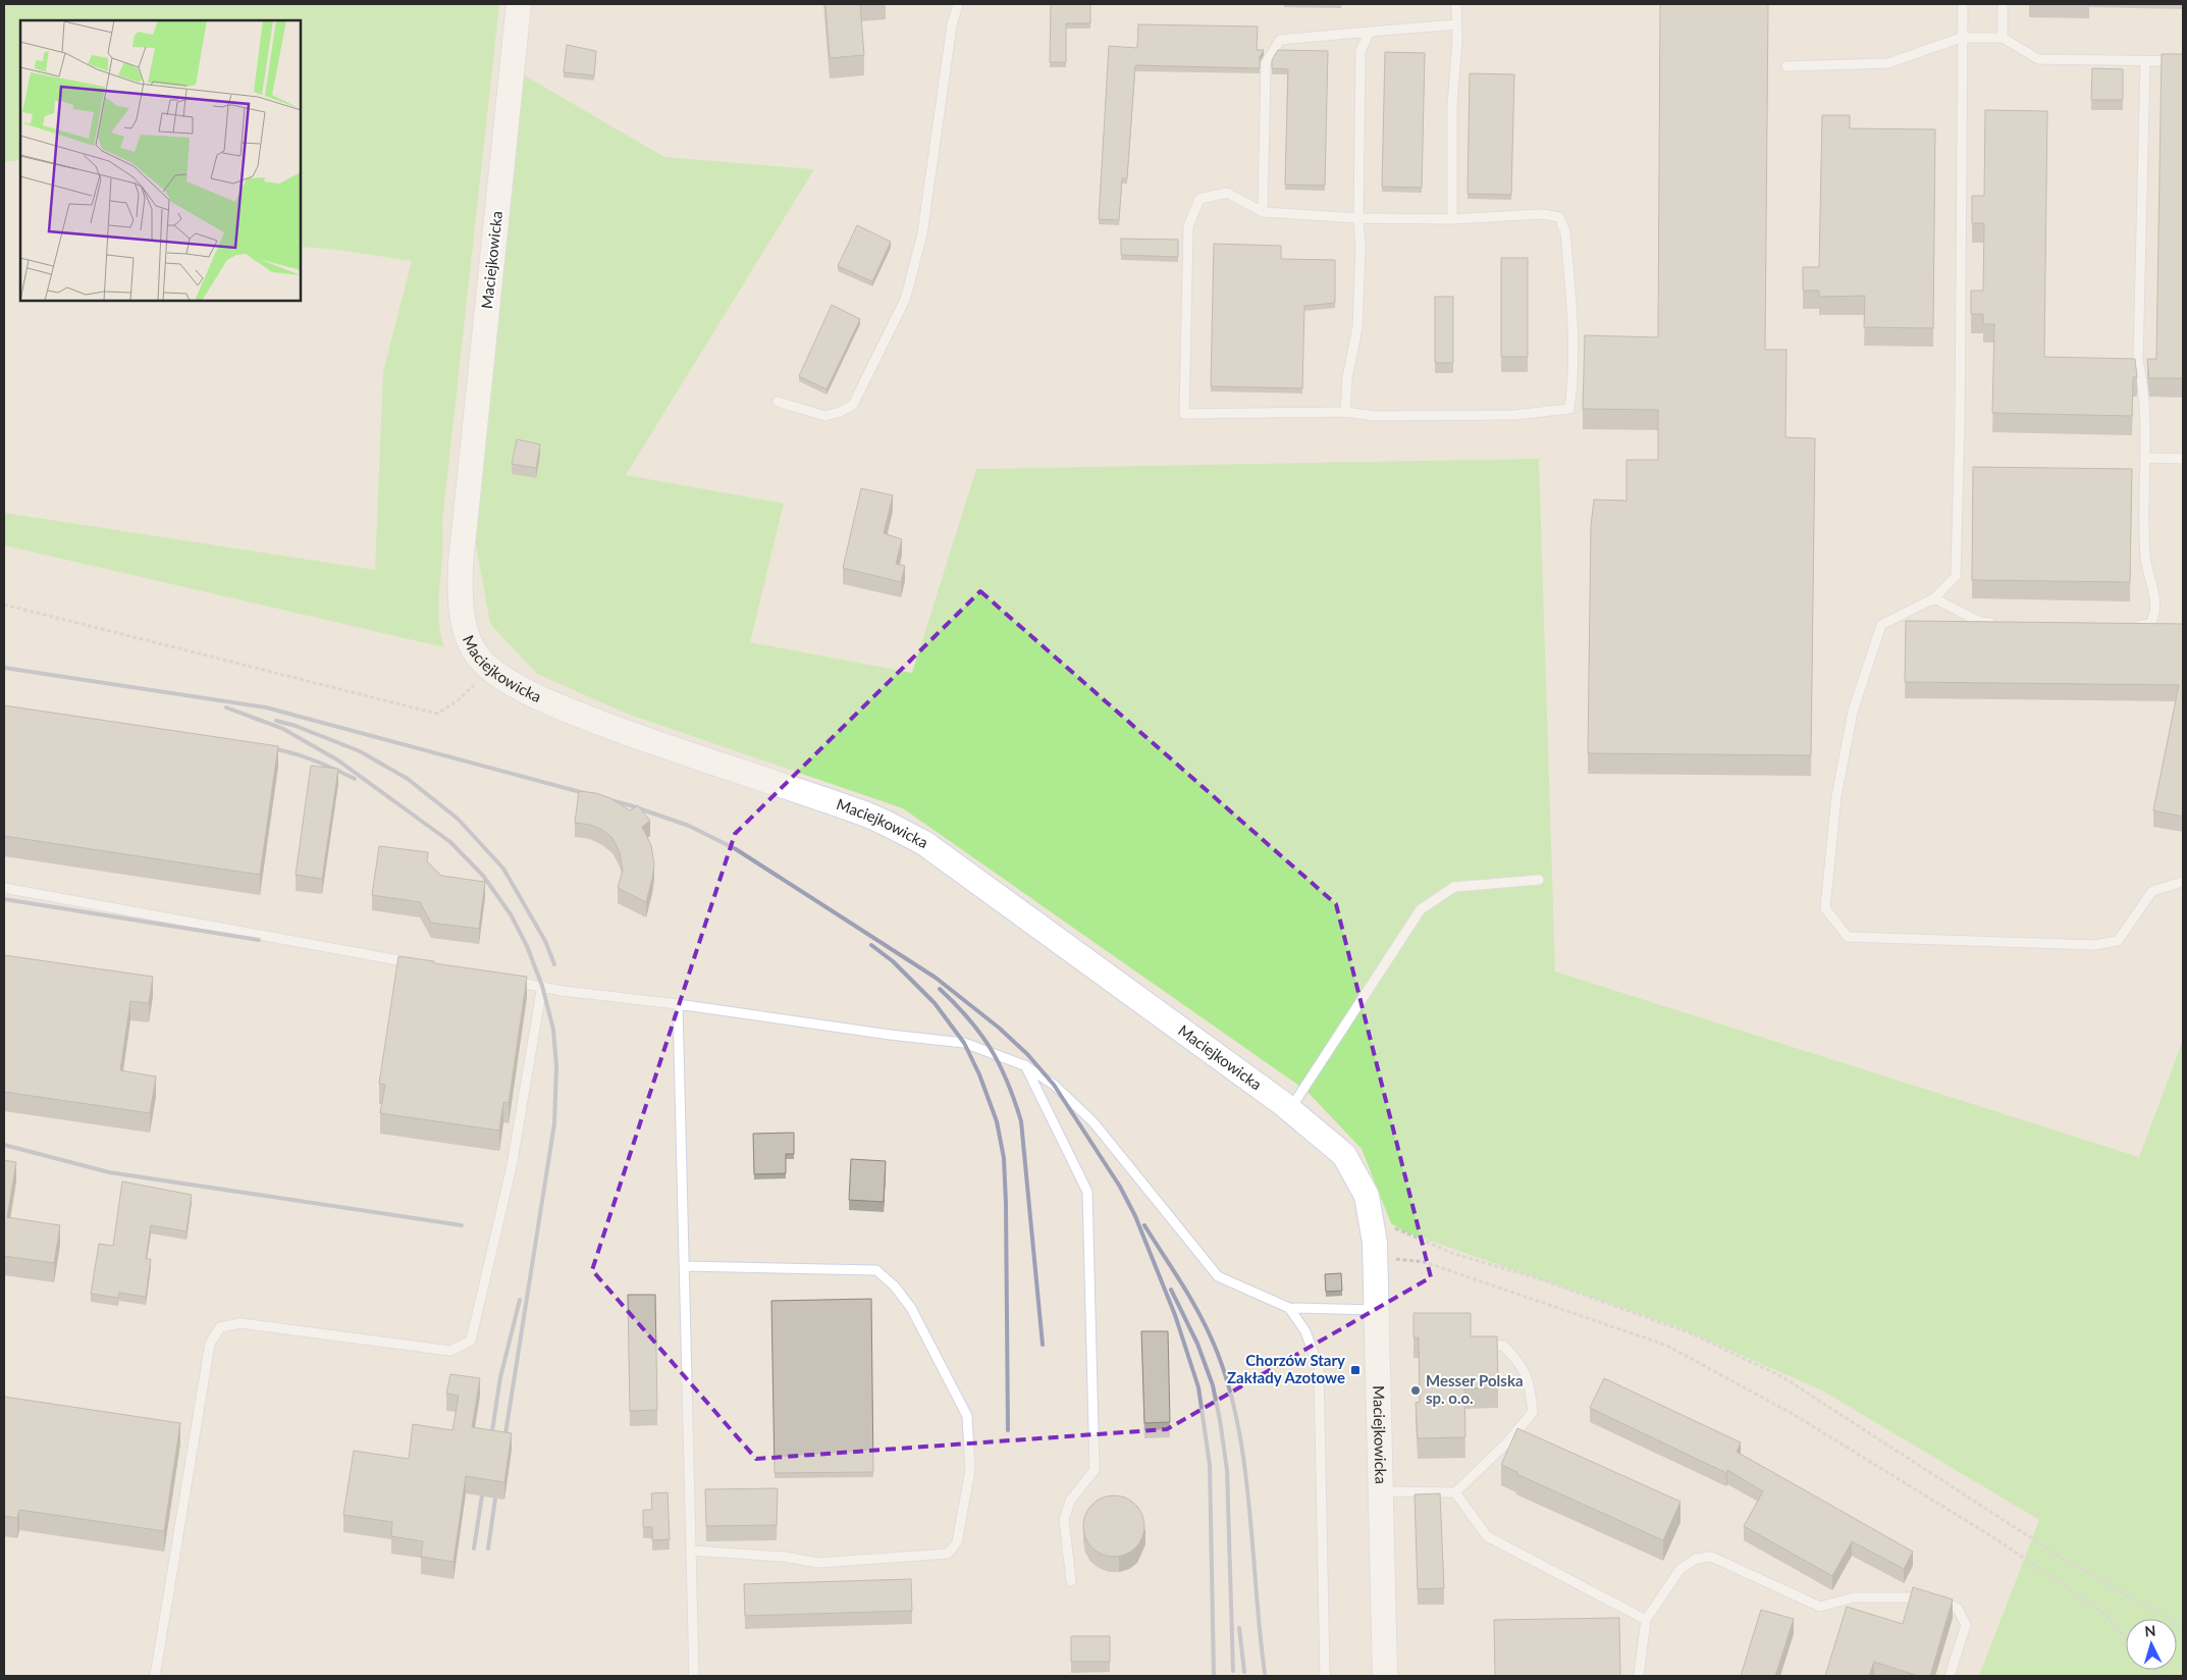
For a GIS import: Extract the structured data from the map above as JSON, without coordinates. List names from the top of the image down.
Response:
{
  "streets": {
    "street": ["Maciejkowicka"]
  },
  "places": {
    "transit": ["Chorzów Stary Zakłady Azotowe"],
    "other": ["Messer Polska sp. o.o."]
  },
  "north": "top"
}
